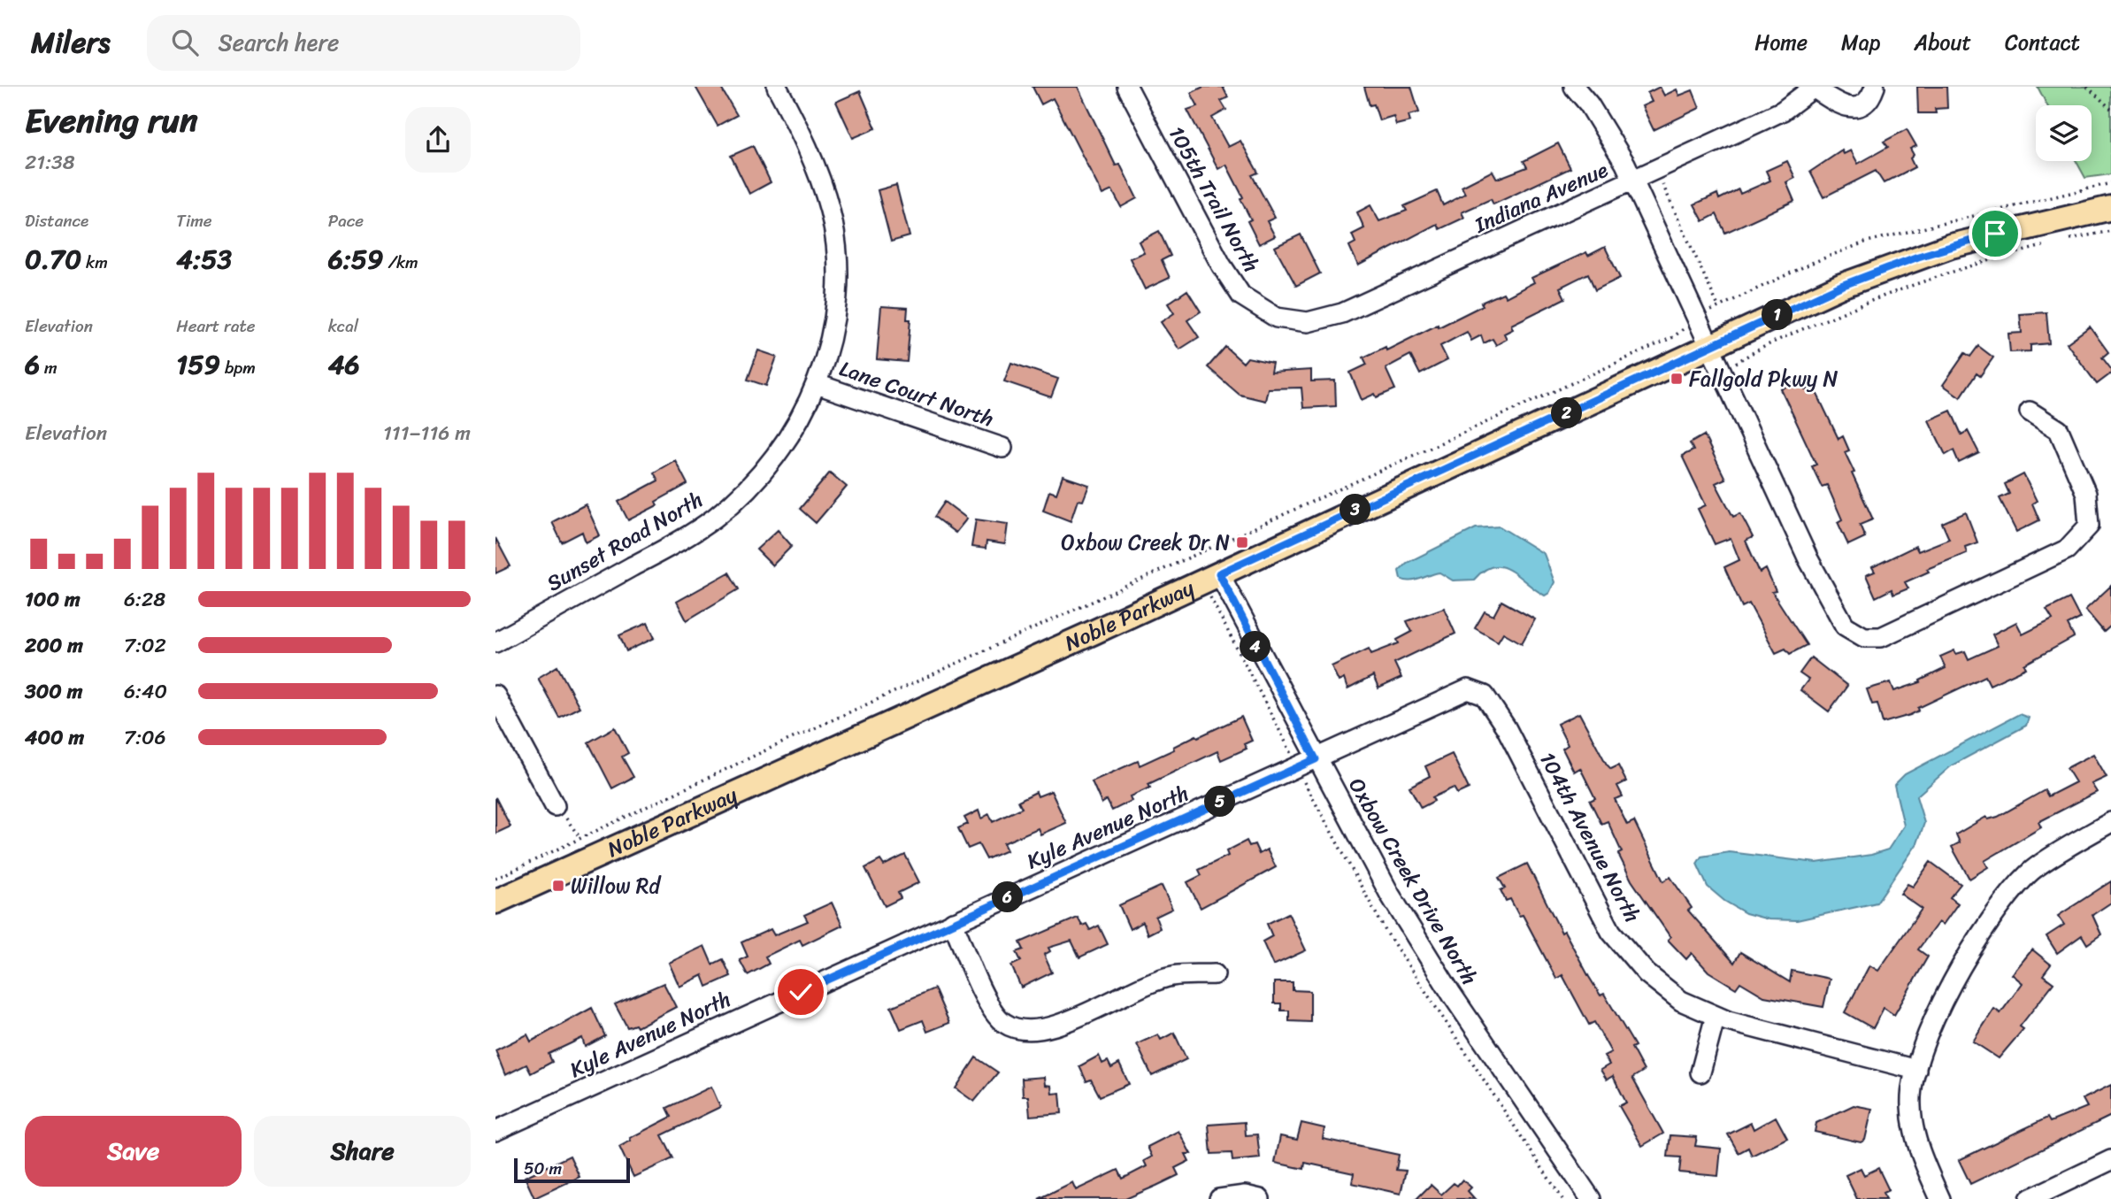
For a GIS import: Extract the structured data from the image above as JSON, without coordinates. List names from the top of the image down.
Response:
{
  "streets": {
    "main road": ["Noble Parkway"],
    "street": [
      "Indiana Avenue",
      "105th Trail North",
      "Lane Court North",
      "Sunset Road North",
      "Kyle Avenue North",
      "104th Avenue North",
      "Oxbow Creek Drive North"
    ]
  },
  "crossings": [
    ["Indiana Avenue", "105th Trail North"],
    ["Lane Court North", "Sunset Road North"],
    ["Noble Parkway", "Oxbow Creek Drive North"],
    ["Kyle Avenue North", "104th Avenue North"],
    ["Kyle Avenue North", "Oxbow Creek Drive North"]
  ],
  "places": {
    "transit": ["Fallgold Pkwy N", "Oxbow Creek Dr N", "Willow Rd"]
  },
  "scale_bar": "50 m",
  "page": {
    "header": "Milers",
    "search": "Search here",
    "nav": [
      "Home",
      "Map",
      "About",
      "Contact"
    ],
    "heading": ["Evening run", "21:38"],
    "stats": [
      ["Distance", "0.70 km"],
      ["Time", "4:53"],
      ["Pace", "6:59 /km"],
      ["Elevation", "6 m"],
      ["Heart rate", "159 bpm"],
      ["kcal", "46"]
    ],
    "pins": [
      "1",
      "2",
      "3",
      "4",
      "5",
      "6"
    ],
    "chart": ["Elevation", "111–116 m"],
    "list": [
      {
        "name": "100 m",
        "note": "6:28"
      },
      {
        "name": "200 m",
        "note": "7:02"
      },
      {
        "name": "300 m",
        "note": "6:40"
      },
      {
        "name": "400 m",
        "note": "7:06"
      }
    ],
    "buttons": ["Save", "Share"],
    "scale": "50 m"
  }
}
